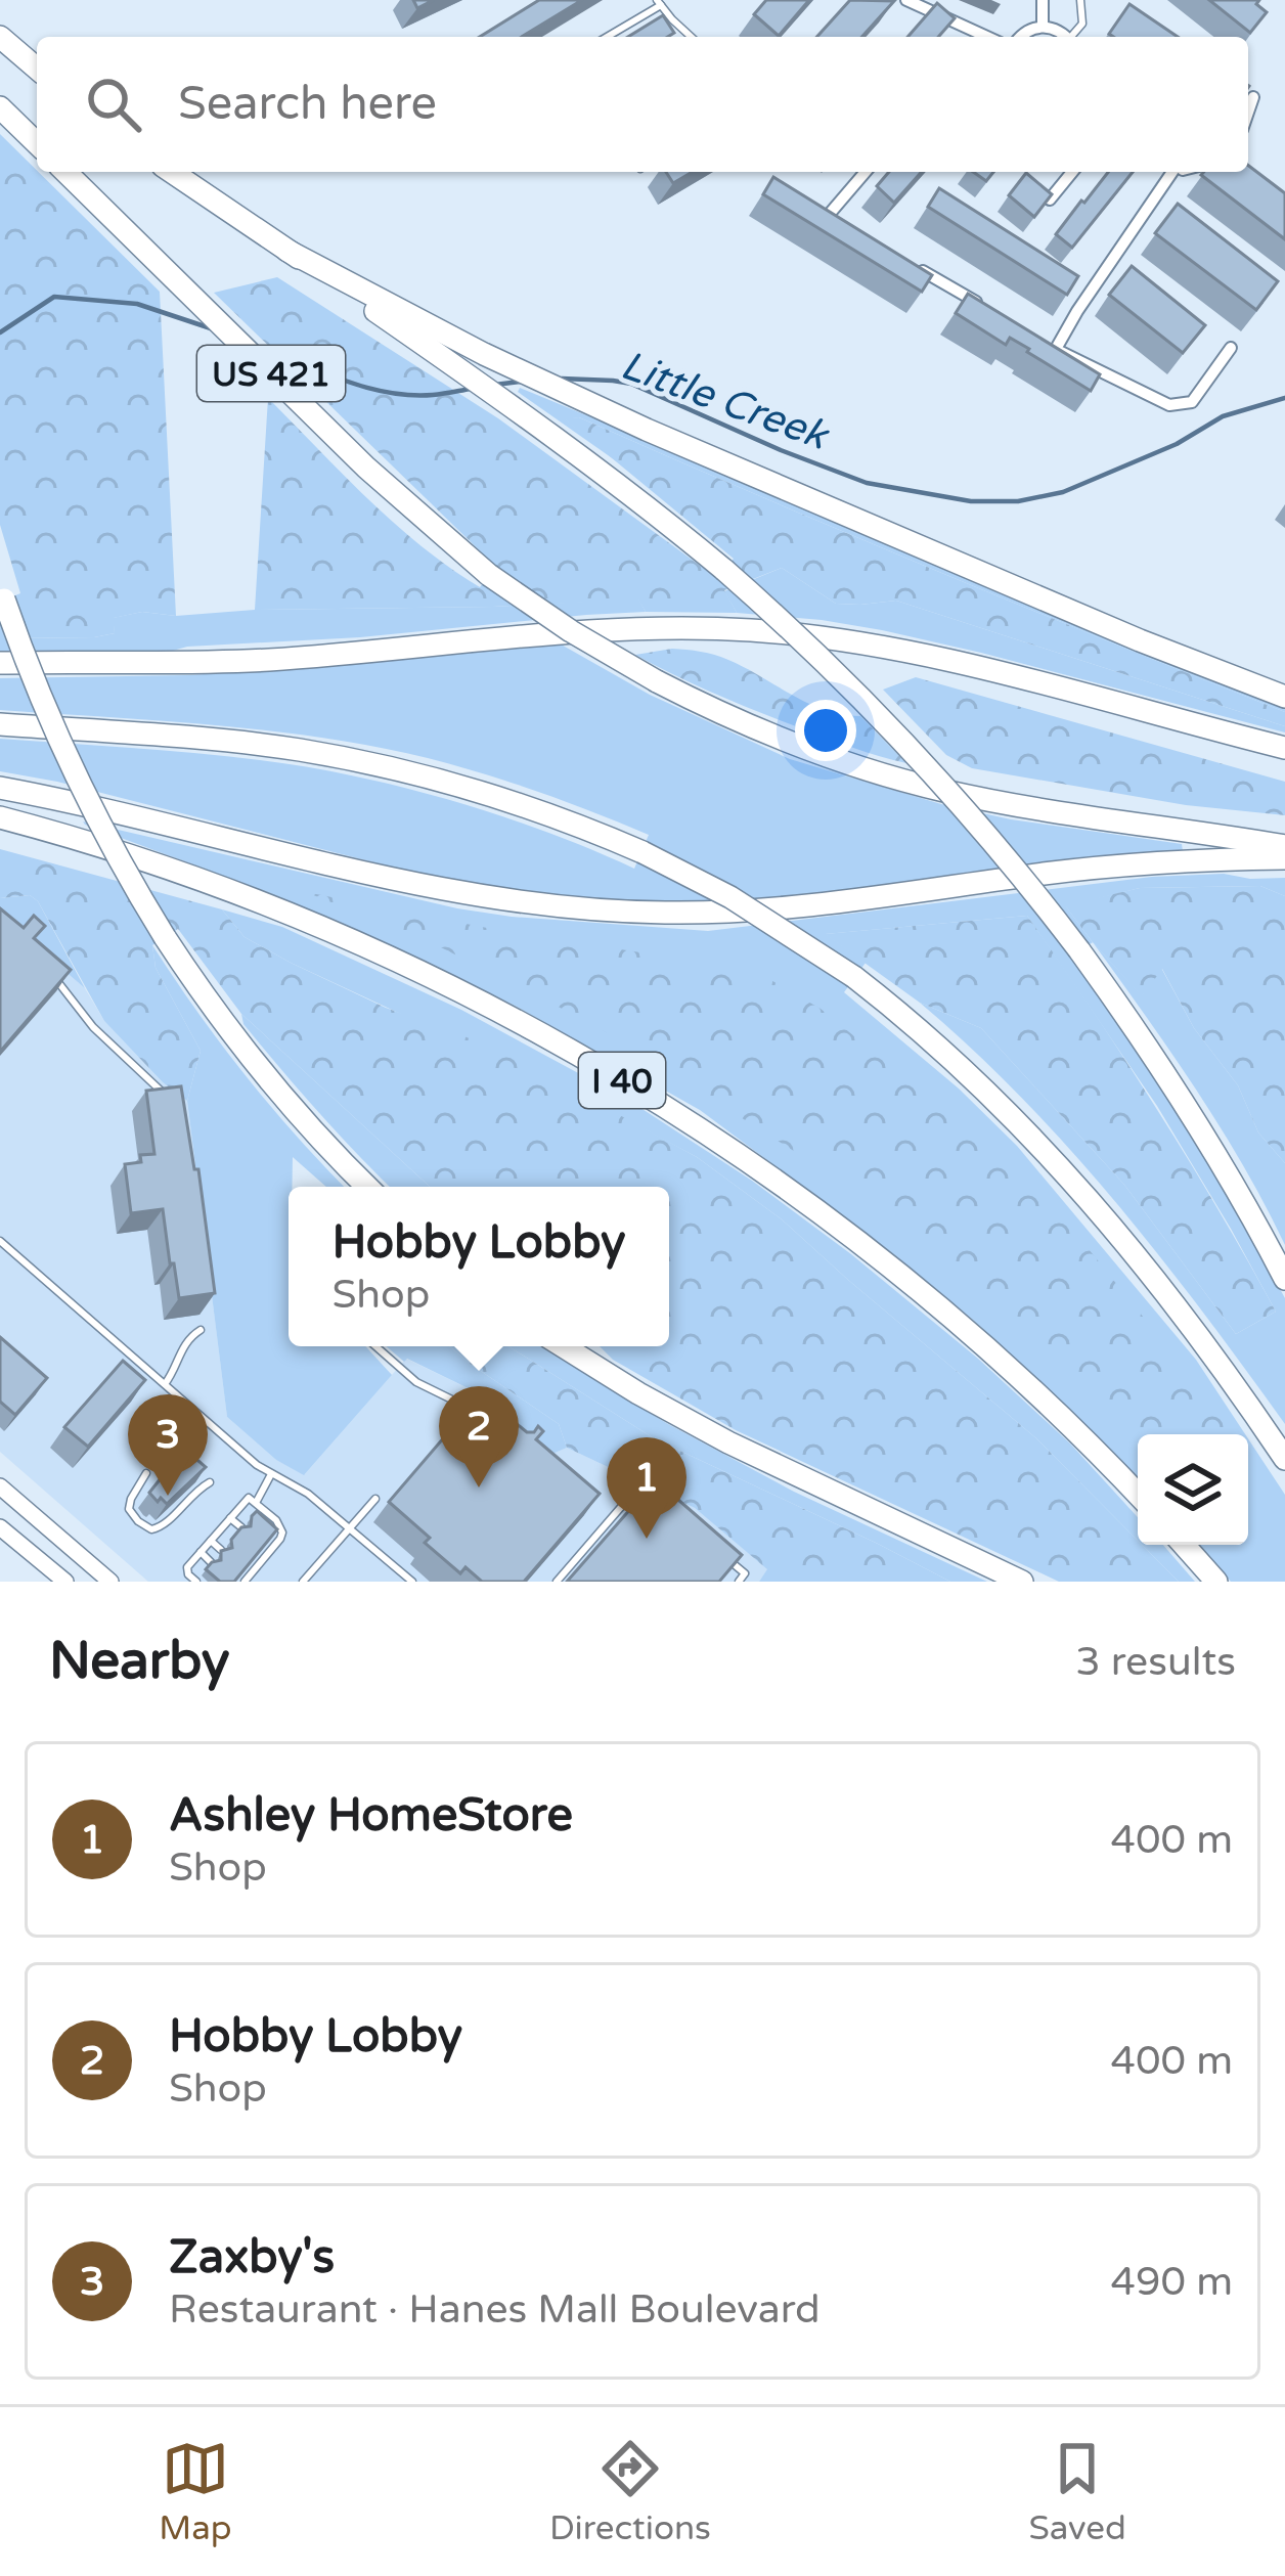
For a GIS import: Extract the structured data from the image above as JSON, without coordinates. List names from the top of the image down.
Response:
{
  "streets": {
    "highway": ["US 421", "I 40"]
  },
  "water": ["Little Creek"],
  "page": {
    "search": "Search here",
    "popup": ["Hobby Lobby", "Shop"],
    "pins": ["2", "3", "1"],
    "heading": ["Nearby", "3 results"],
    "list": [
      {
        "mark": "1",
        "name": "Ashley HomeStore",
        "note": "Shop",
        "value": "400 m"
      },
      {
        "mark": "2",
        "name": "Hobby Lobby",
        "note": "Shop",
        "value": "400 m"
      },
      {
        "mark": "3",
        "name": "Zaxby's",
        "note": "Restaurant · Hanes Mall Boulevard",
        "value": "490 m"
      }
    ],
    "nav": ["Map", "Directions", "Saved"]
  }
}
